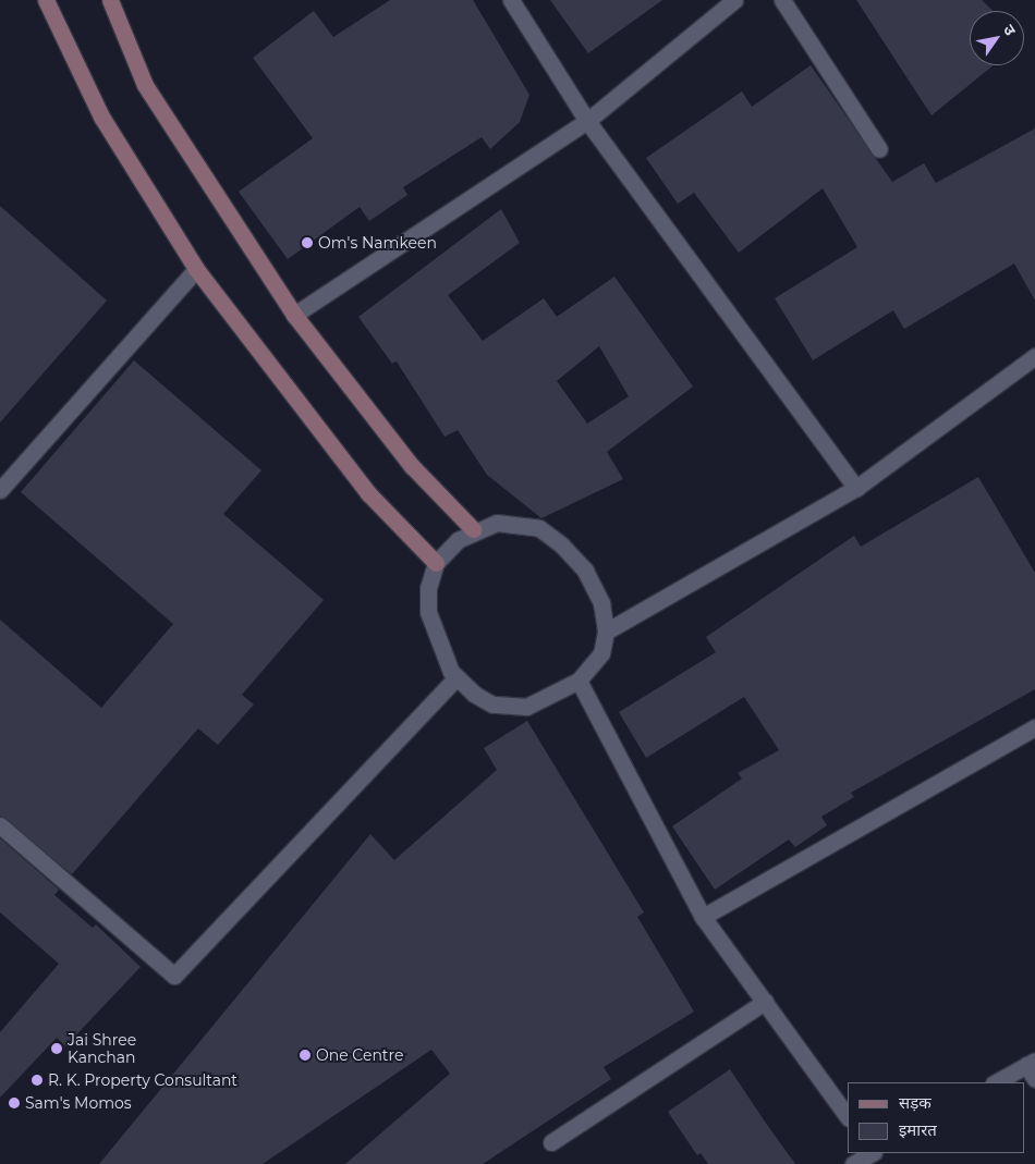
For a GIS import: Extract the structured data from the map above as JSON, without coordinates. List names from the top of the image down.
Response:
{
  "places": [
    "Om's Namkeen",
    "Jai Shree Kanchan",
    "One Centre",
    "R. K. Property Consultant",
    "Sam's Momos"
  ],
  "legend": ["सड़क", "इमारत"],
  "north": "top right"
}
